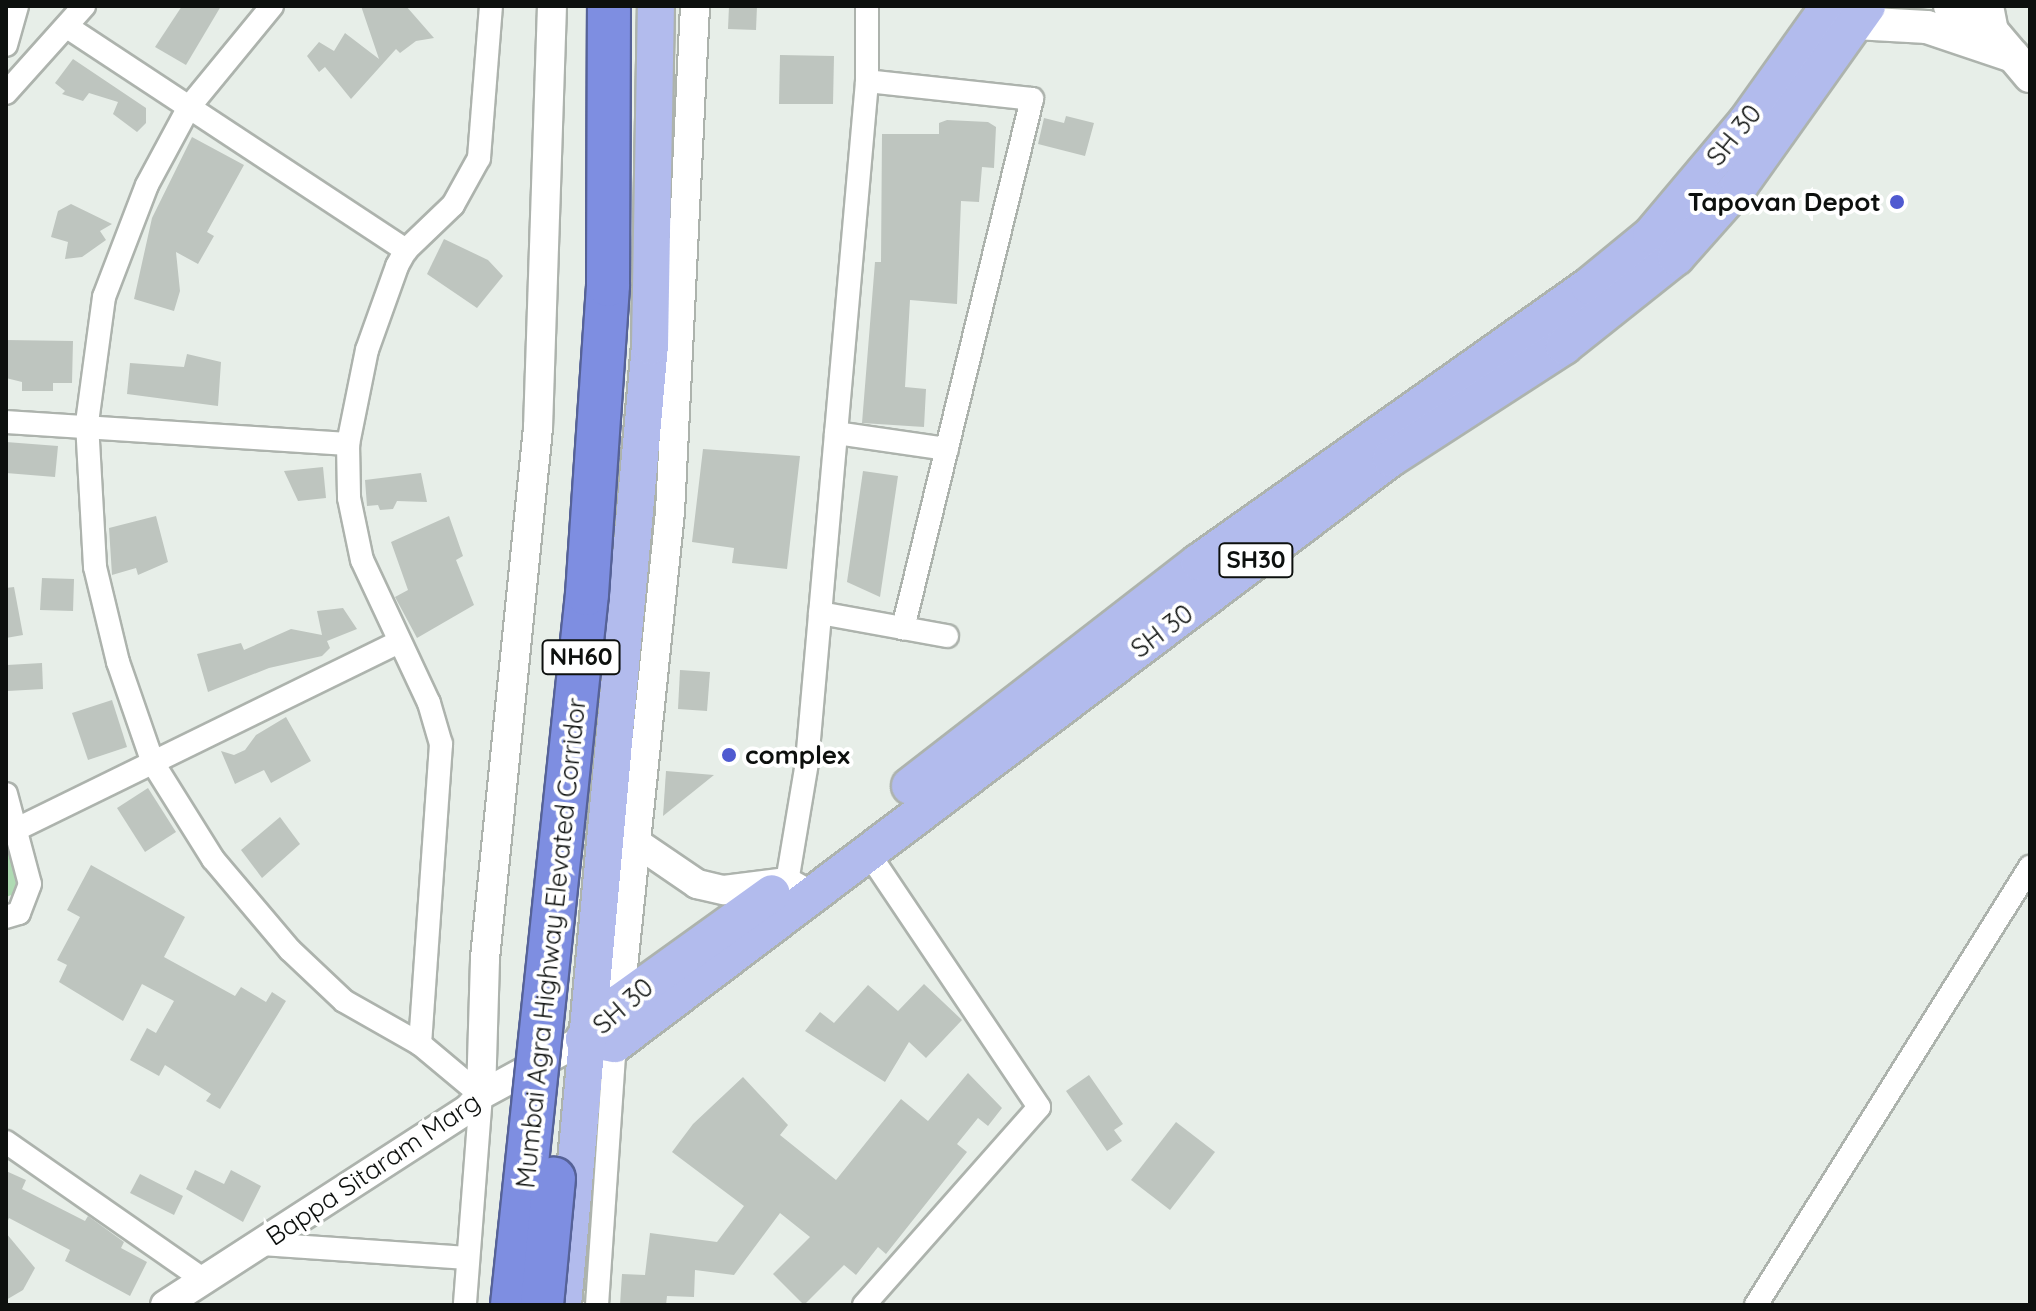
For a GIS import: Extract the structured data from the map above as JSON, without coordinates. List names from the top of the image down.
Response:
{
  "streets": {
    "highway": ["NH60", "Mumbai Agra Highway Elevated Corridor"],
    "main road": ["SH 30", "SH30"],
    "street": ["Bappa Sitaram Marg"]
  },
  "crossings": [
    ["SH 30", "Bappa Sitaram Marg"]
  ],
  "places": ["Tapovan Depot", "complex"]
}
